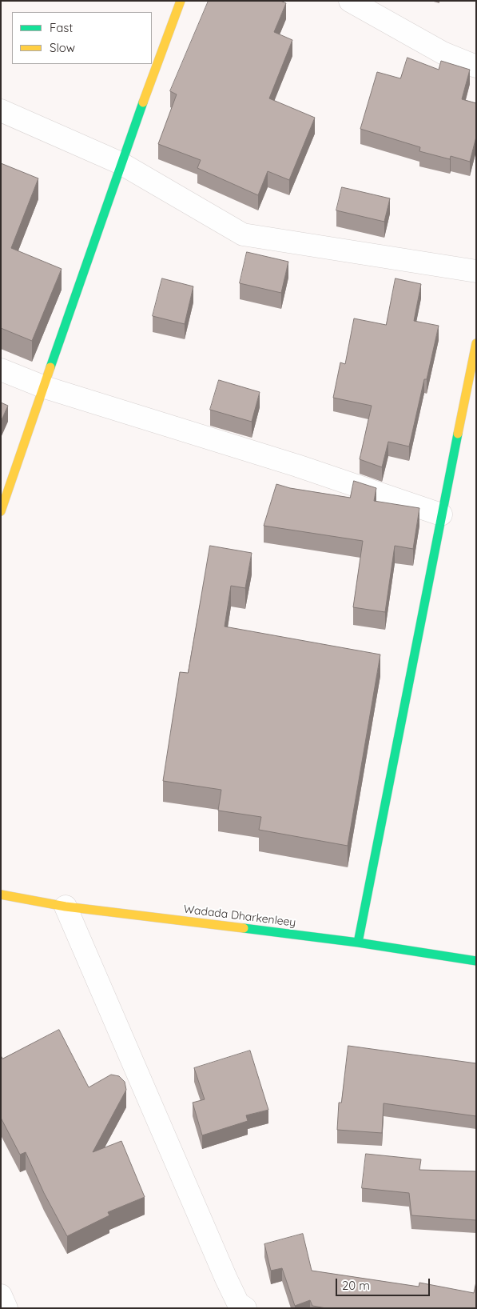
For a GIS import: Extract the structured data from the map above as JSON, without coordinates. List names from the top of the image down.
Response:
{
  "streets": {
    "street": ["Wadada Dharkenleey"]
  },
  "legend": ["Fast", "Slow"],
  "scale_bar": "20 m"
}
